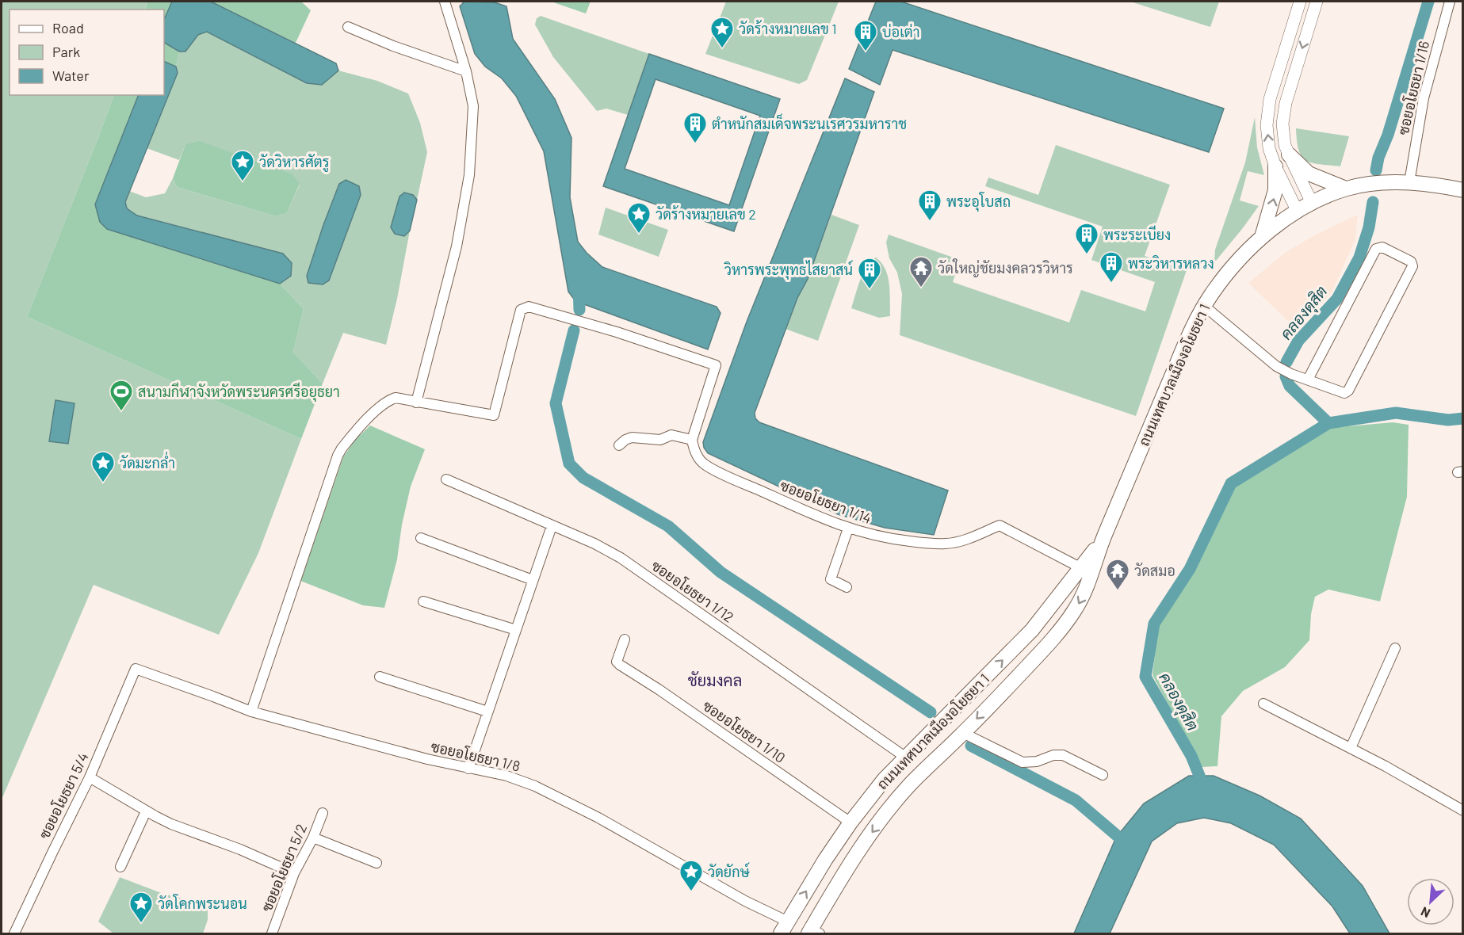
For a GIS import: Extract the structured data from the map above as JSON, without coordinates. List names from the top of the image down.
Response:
{
  "streets": {
    "main road": ["ถนนเทศบาลเมืองอโยธยา 1"],
    "street": [
      "ซอยอโยธยา 1/16",
      "ซอยอโยธยา 1/14",
      "ซอยอโยธยา 1/12",
      "ซอยอโยธยา 1/10",
      "ซอยอโยธยา 1/8",
      "ซอยอโยธยา 5/4",
      "ซอยอโยธยา 5/2"
    ]
  },
  "crossings": [
    ["ซอยอโยธยา 1/16", "ถนนเทศบาลเมืองอโยธยา 1"],
    ["ถนนเทศบาลเมืองอโยธยา 1", "ซอยอโยธยา 1/14"],
    ["ถนนเทศบาลเมืองอโยธยา 1", "ซอยอโยธยา 1/12"],
    ["ถนนเทศบาลเมืองอโยธยา 1", "ซอยอโยธยา 1/10"],
    ["ถนนเทศบาลเมืองอโยธยา 1", "ซอยอโยธยา 1/8"],
    ["ซอยอโยธยา 1/8", "ซอยอโยธยา 5/4"]
  ],
  "districts": ["ชัยมงคล"],
  "water": ["คลองดุสิต"],
  "places": {
    "place": [
      "วัดร้างหมายเลข 1",
      "วัดวิหารศัตรู",
      "วัดร้างหมายเลข 2",
      "วัดมะกล่ำ",
      "วัดยักษ์",
      "วัดโคกพระนอน"
    ],
    "building": [
      "บ่อเต่า",
      "ตำหนักสมเด็จพระนเรศวรมหาราช",
      "พระอุโบสถ",
      "พระระเบียง",
      "พระวิหารหลวง",
      "วิหารพระพุทธไสยาสน์"
    ],
    "temple": ["วัดใหญ่ชัยมงคลวรวิหาร", "วัดสมอ"],
    "sports": ["สนามกีฬาจังหวัดพระนครศรีอยุธยา"]
  },
  "legend": ["Road", "Park", "Water"],
  "north": "bottom left"
}
